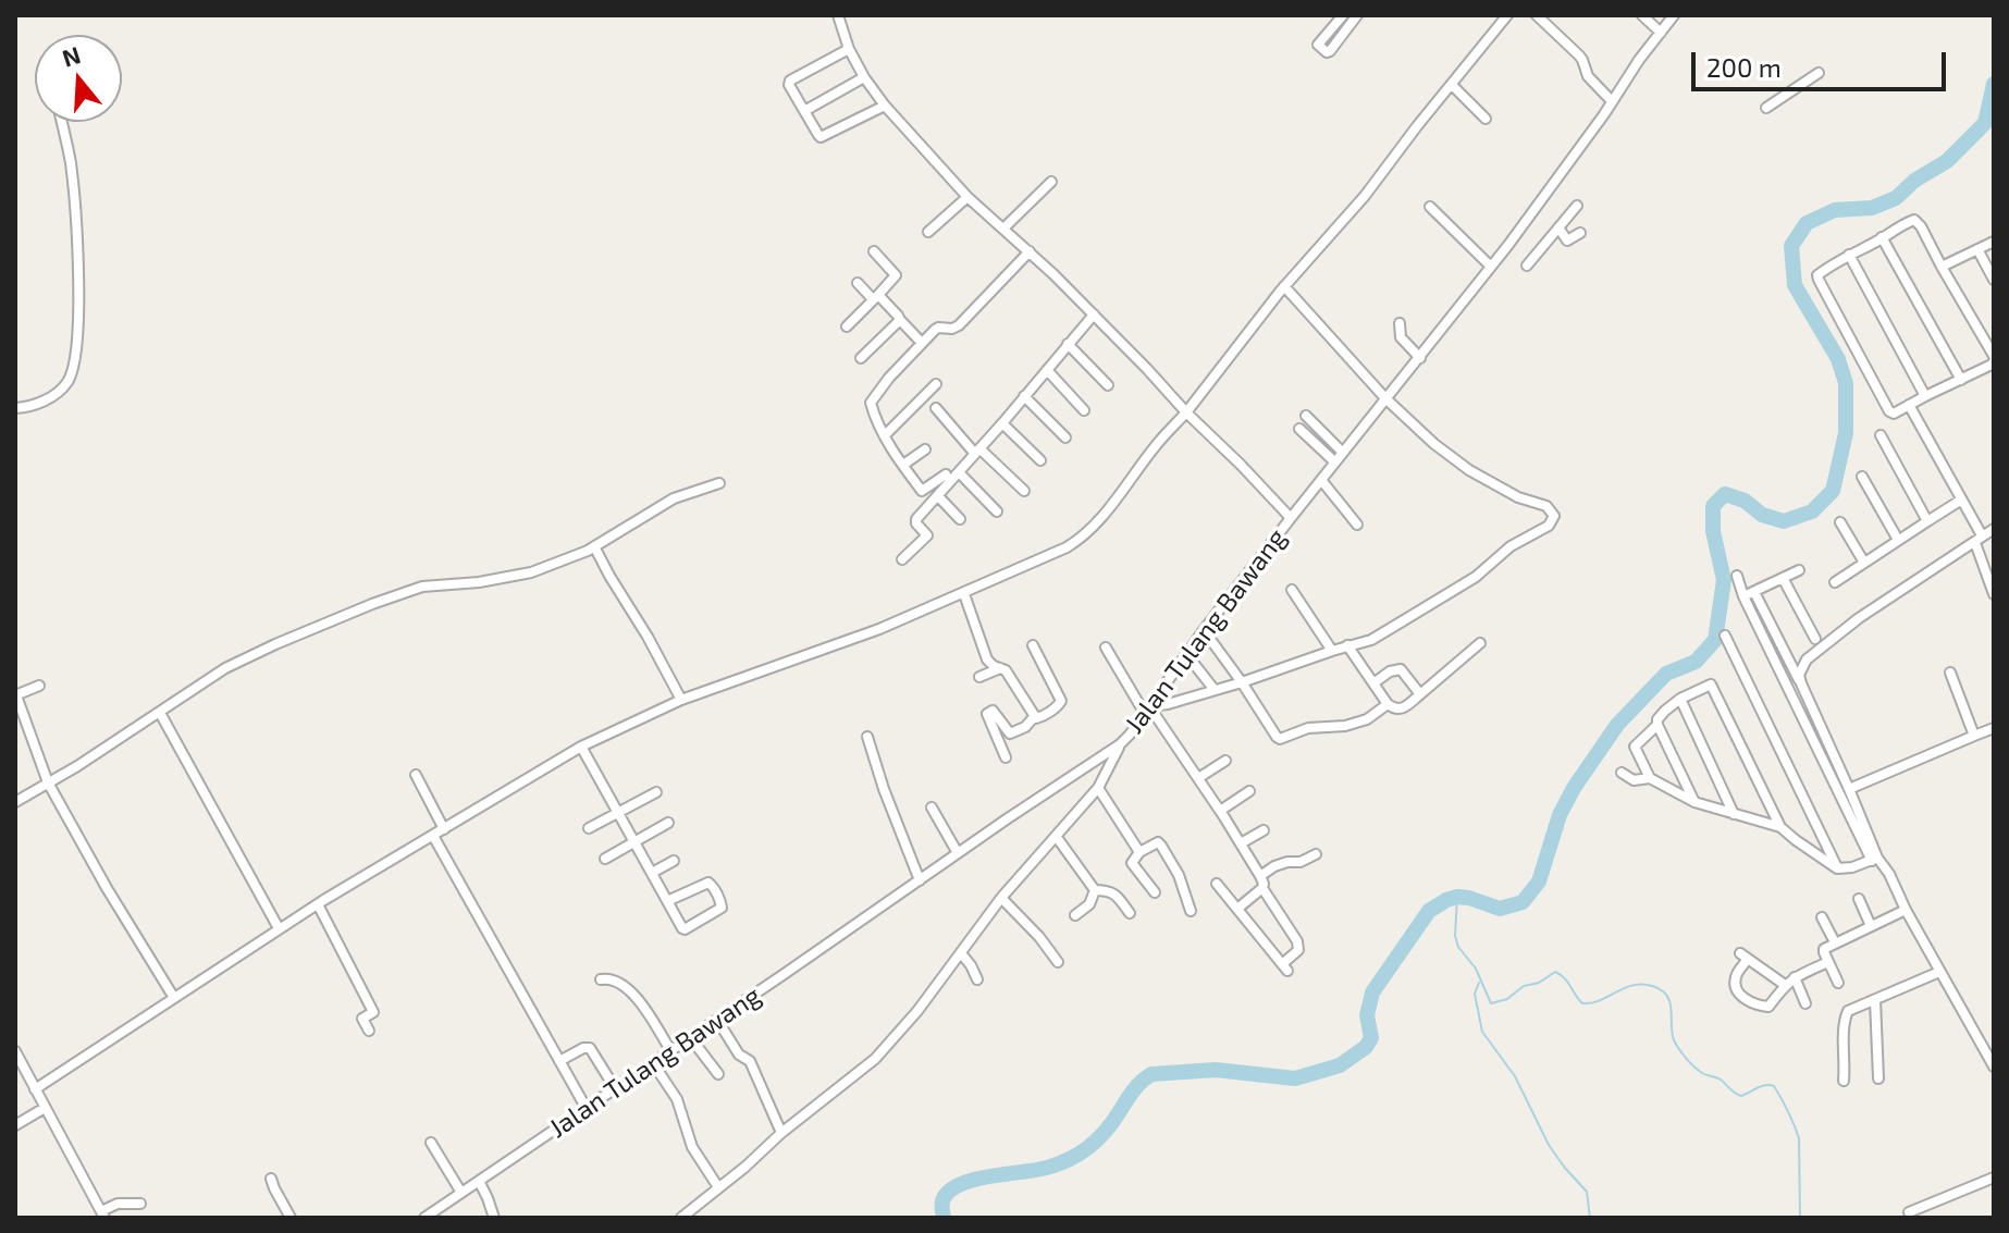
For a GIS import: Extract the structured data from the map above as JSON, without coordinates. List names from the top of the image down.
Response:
{
  "streets": {
    "street": ["Jalan Tulang Bawang"]
  },
  "scale_bar": "200 m",
  "north": "top"
}
